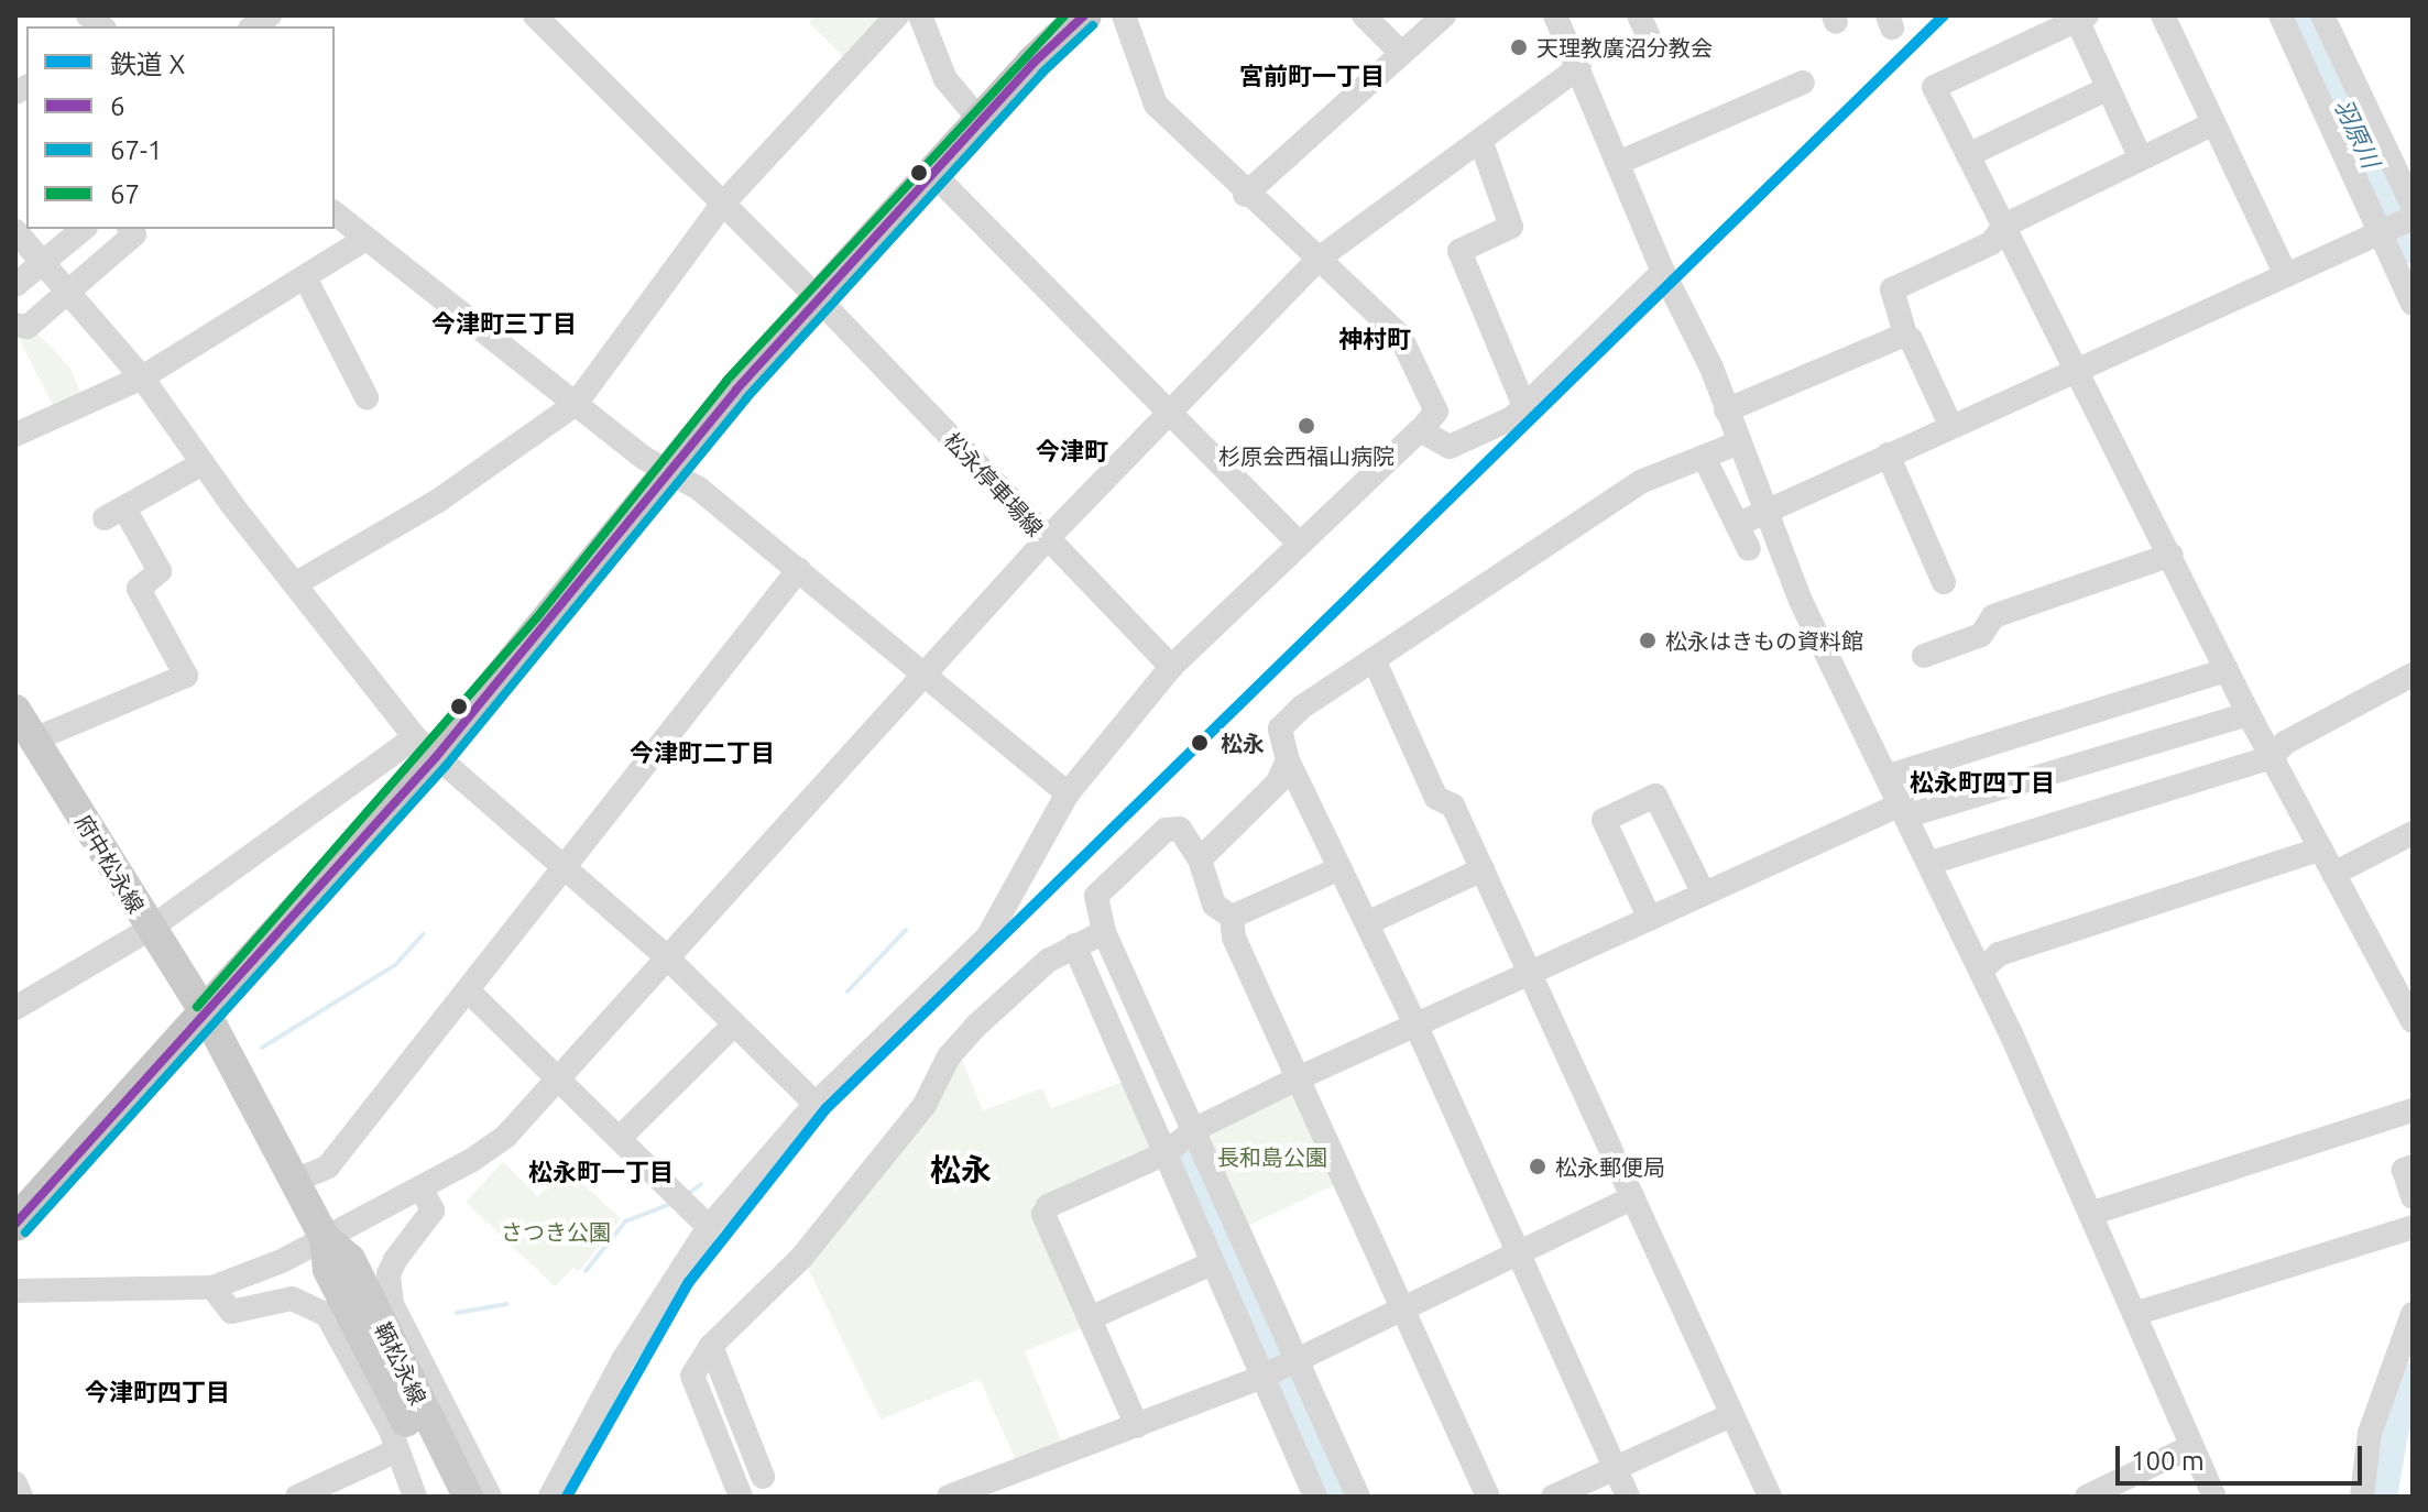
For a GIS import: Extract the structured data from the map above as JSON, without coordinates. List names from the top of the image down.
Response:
{
  "streets": {
    "main road": ["府中松永線", "鞆松永線"],
    "street": ["松永停車場線"]
  },
  "crossings": [
    ["府中松永線", "鞆松永線"]
  ],
  "districts": [
    "宮前町一丁目",
    "今津町三丁目",
    "神村町",
    "今津町",
    "今津町二丁目",
    "松永町四丁目",
    "松永",
    "松永町一丁目",
    "今津町四丁目"
  ],
  "water": ["羽原川"],
  "parks": ["長和島公園", "さつき公園"],
  "places": [
    "天理教廣沼分教会",
    "杉原会西福山病院",
    "松永はきもの資料館",
    "松永",
    "松永郵便局"
  ],
  "lines": [
    "rail line X",
    "transit line 6",
    "transit line 67",
    "transit line 67-1"
  ],
  "legend": [
    "鉄道 X",
    "6",
    "67-1",
    "67"
  ],
  "scale_bar": "100 m"
}
